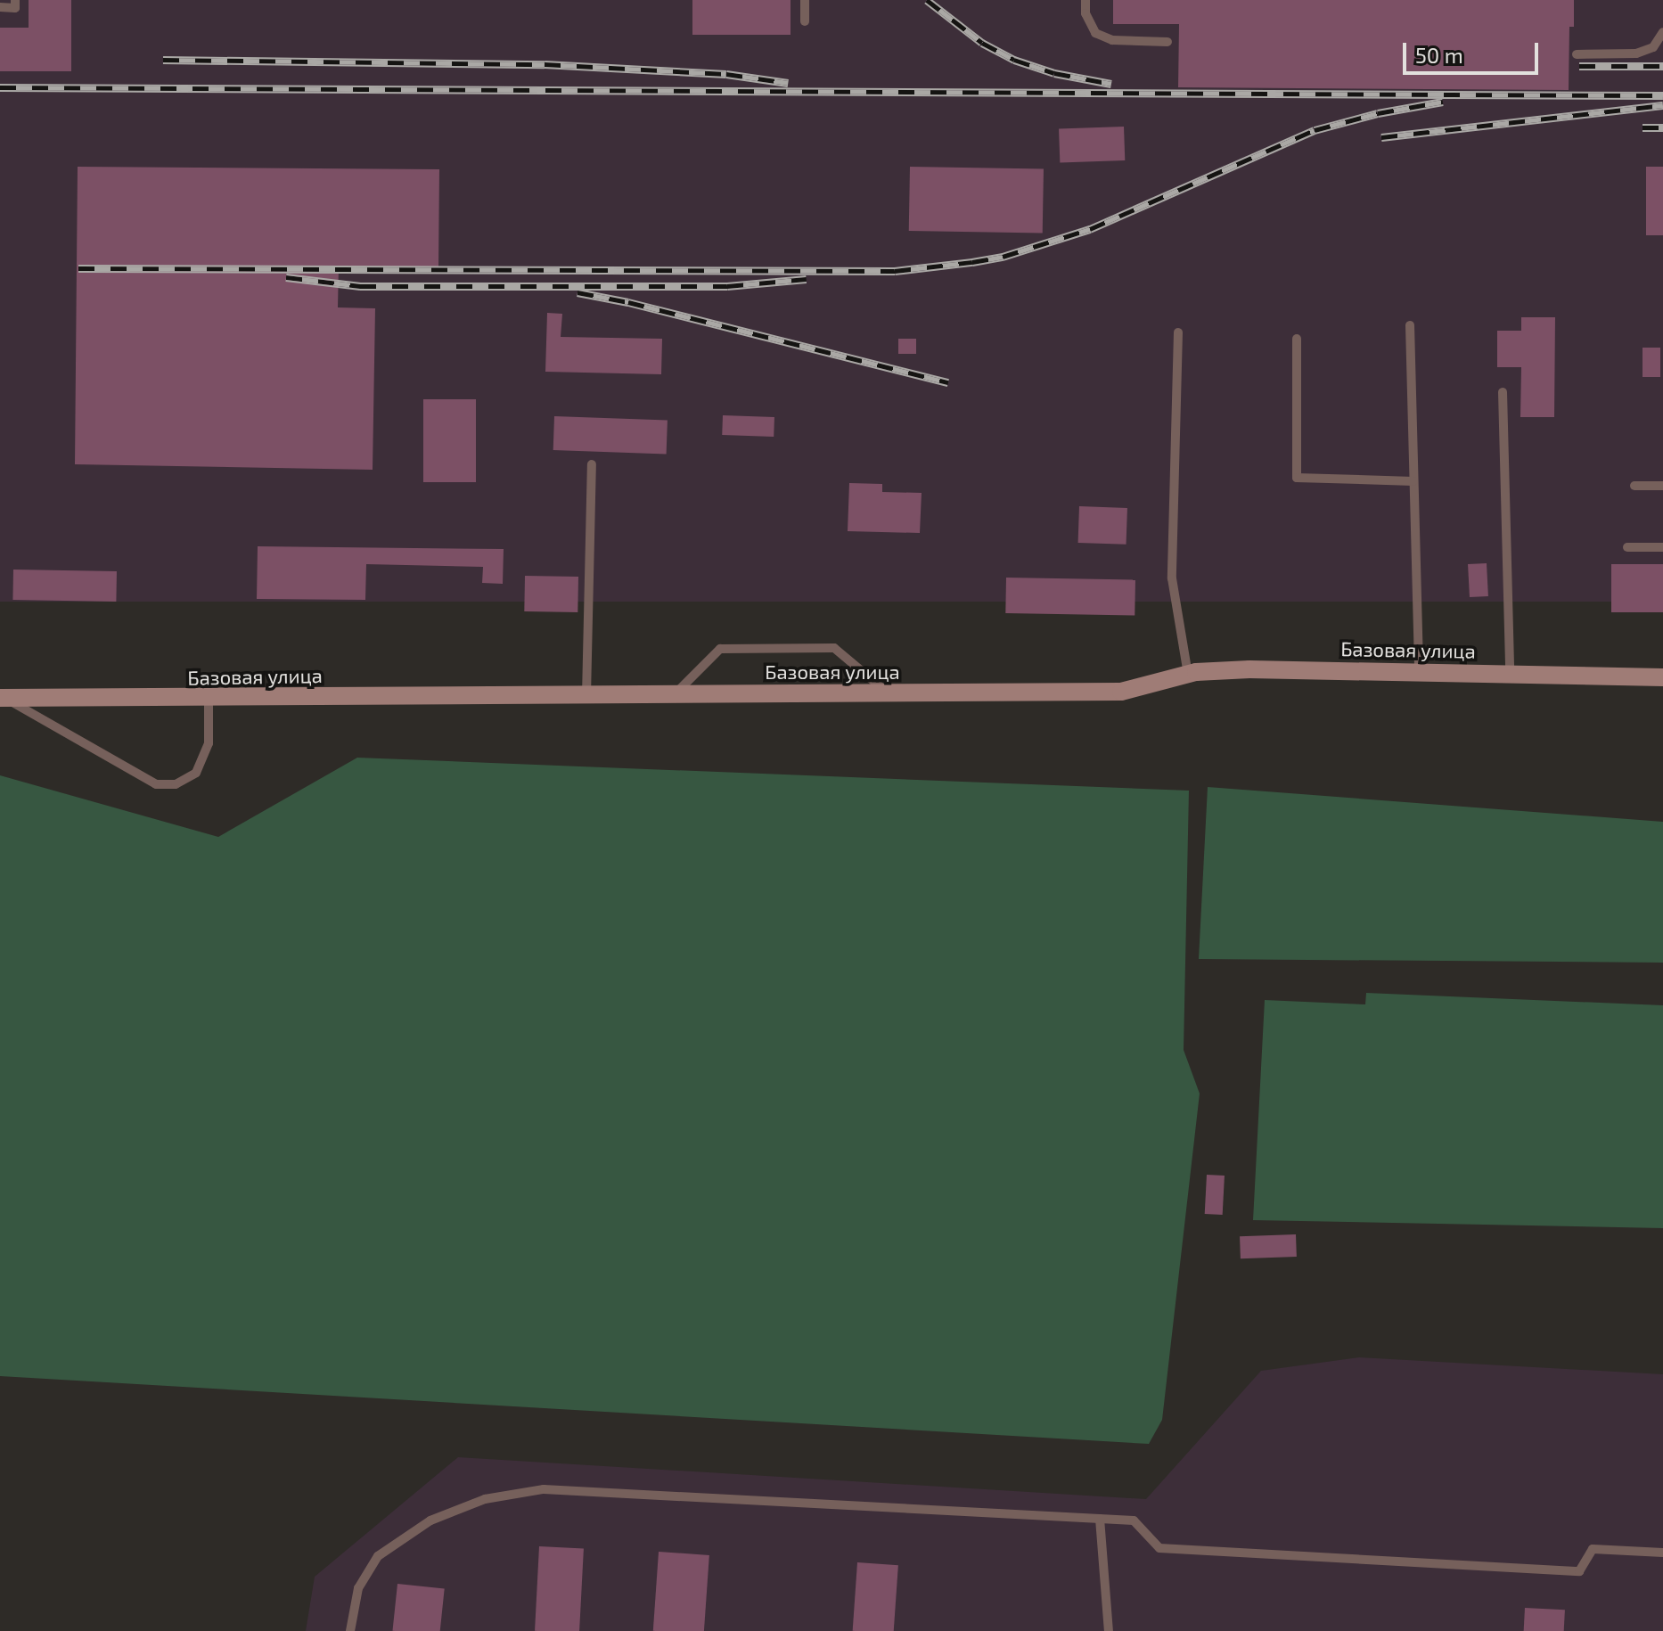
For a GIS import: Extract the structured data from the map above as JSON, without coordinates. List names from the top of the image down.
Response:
{
  "streets": {
    "street": ["Базовая улица"]
  },
  "scale_bar": "50 m"
}
